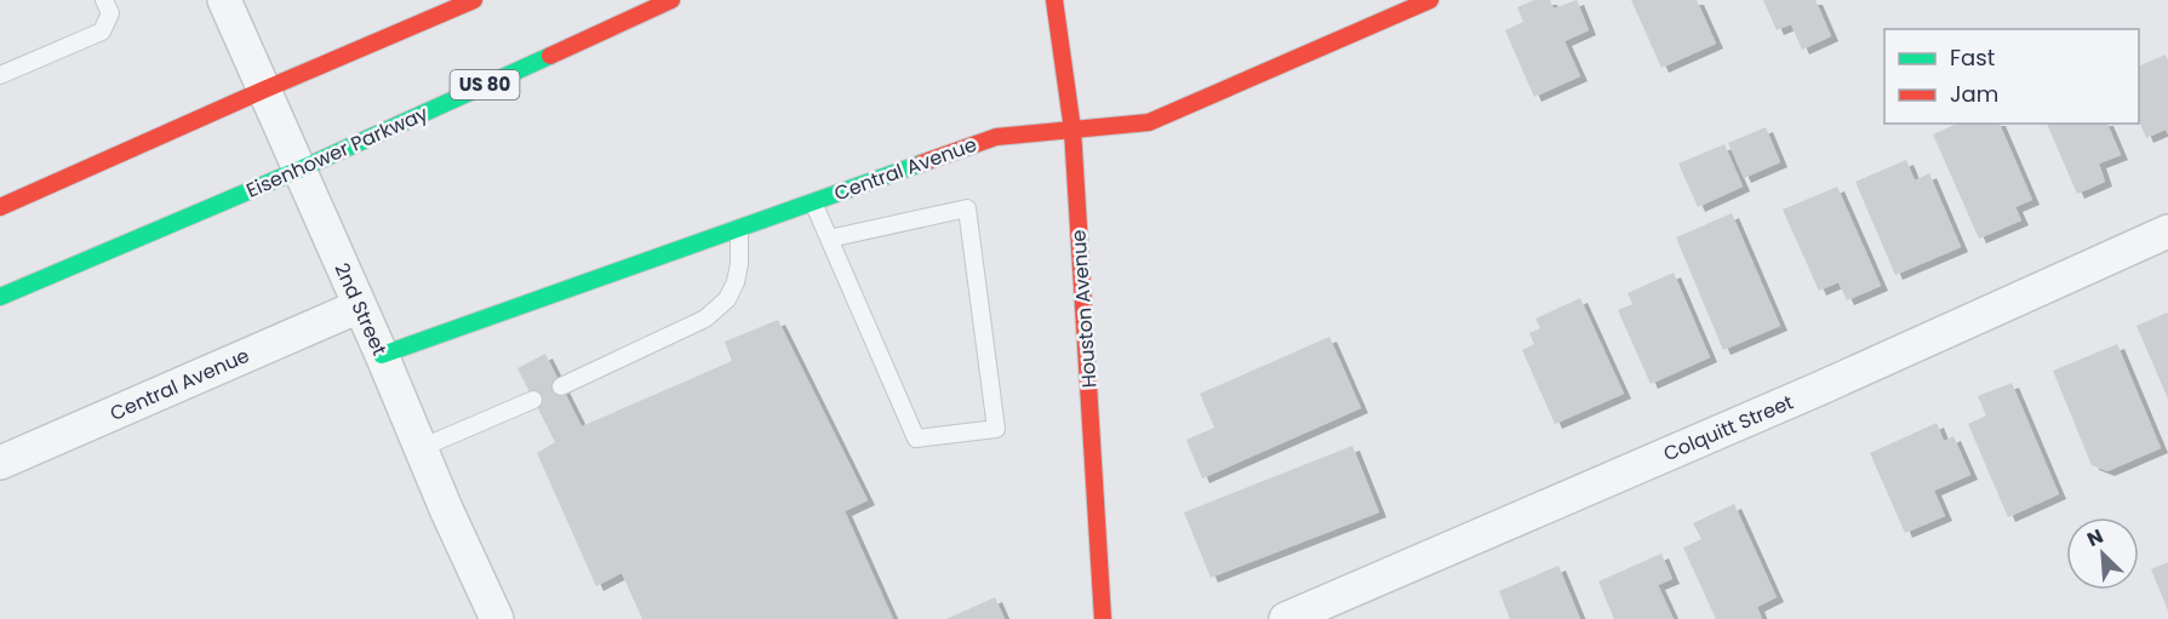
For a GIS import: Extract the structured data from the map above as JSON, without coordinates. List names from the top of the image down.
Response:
{
  "streets": {
    "street": [
      "US 80",
      "Eisenhower Parkway",
      "Central Avenue",
      "2nd Street",
      "Houston Avenue",
      "Colquitt Street"
    ]
  },
  "crossings": [
    ["Eisenhower Parkway", "2nd Street"],
    ["Central Avenue", "2nd Street"],
    ["Central Avenue", "Houston Avenue"]
  ],
  "legend": ["Fast", "Jam"],
  "north": "top left"
}
